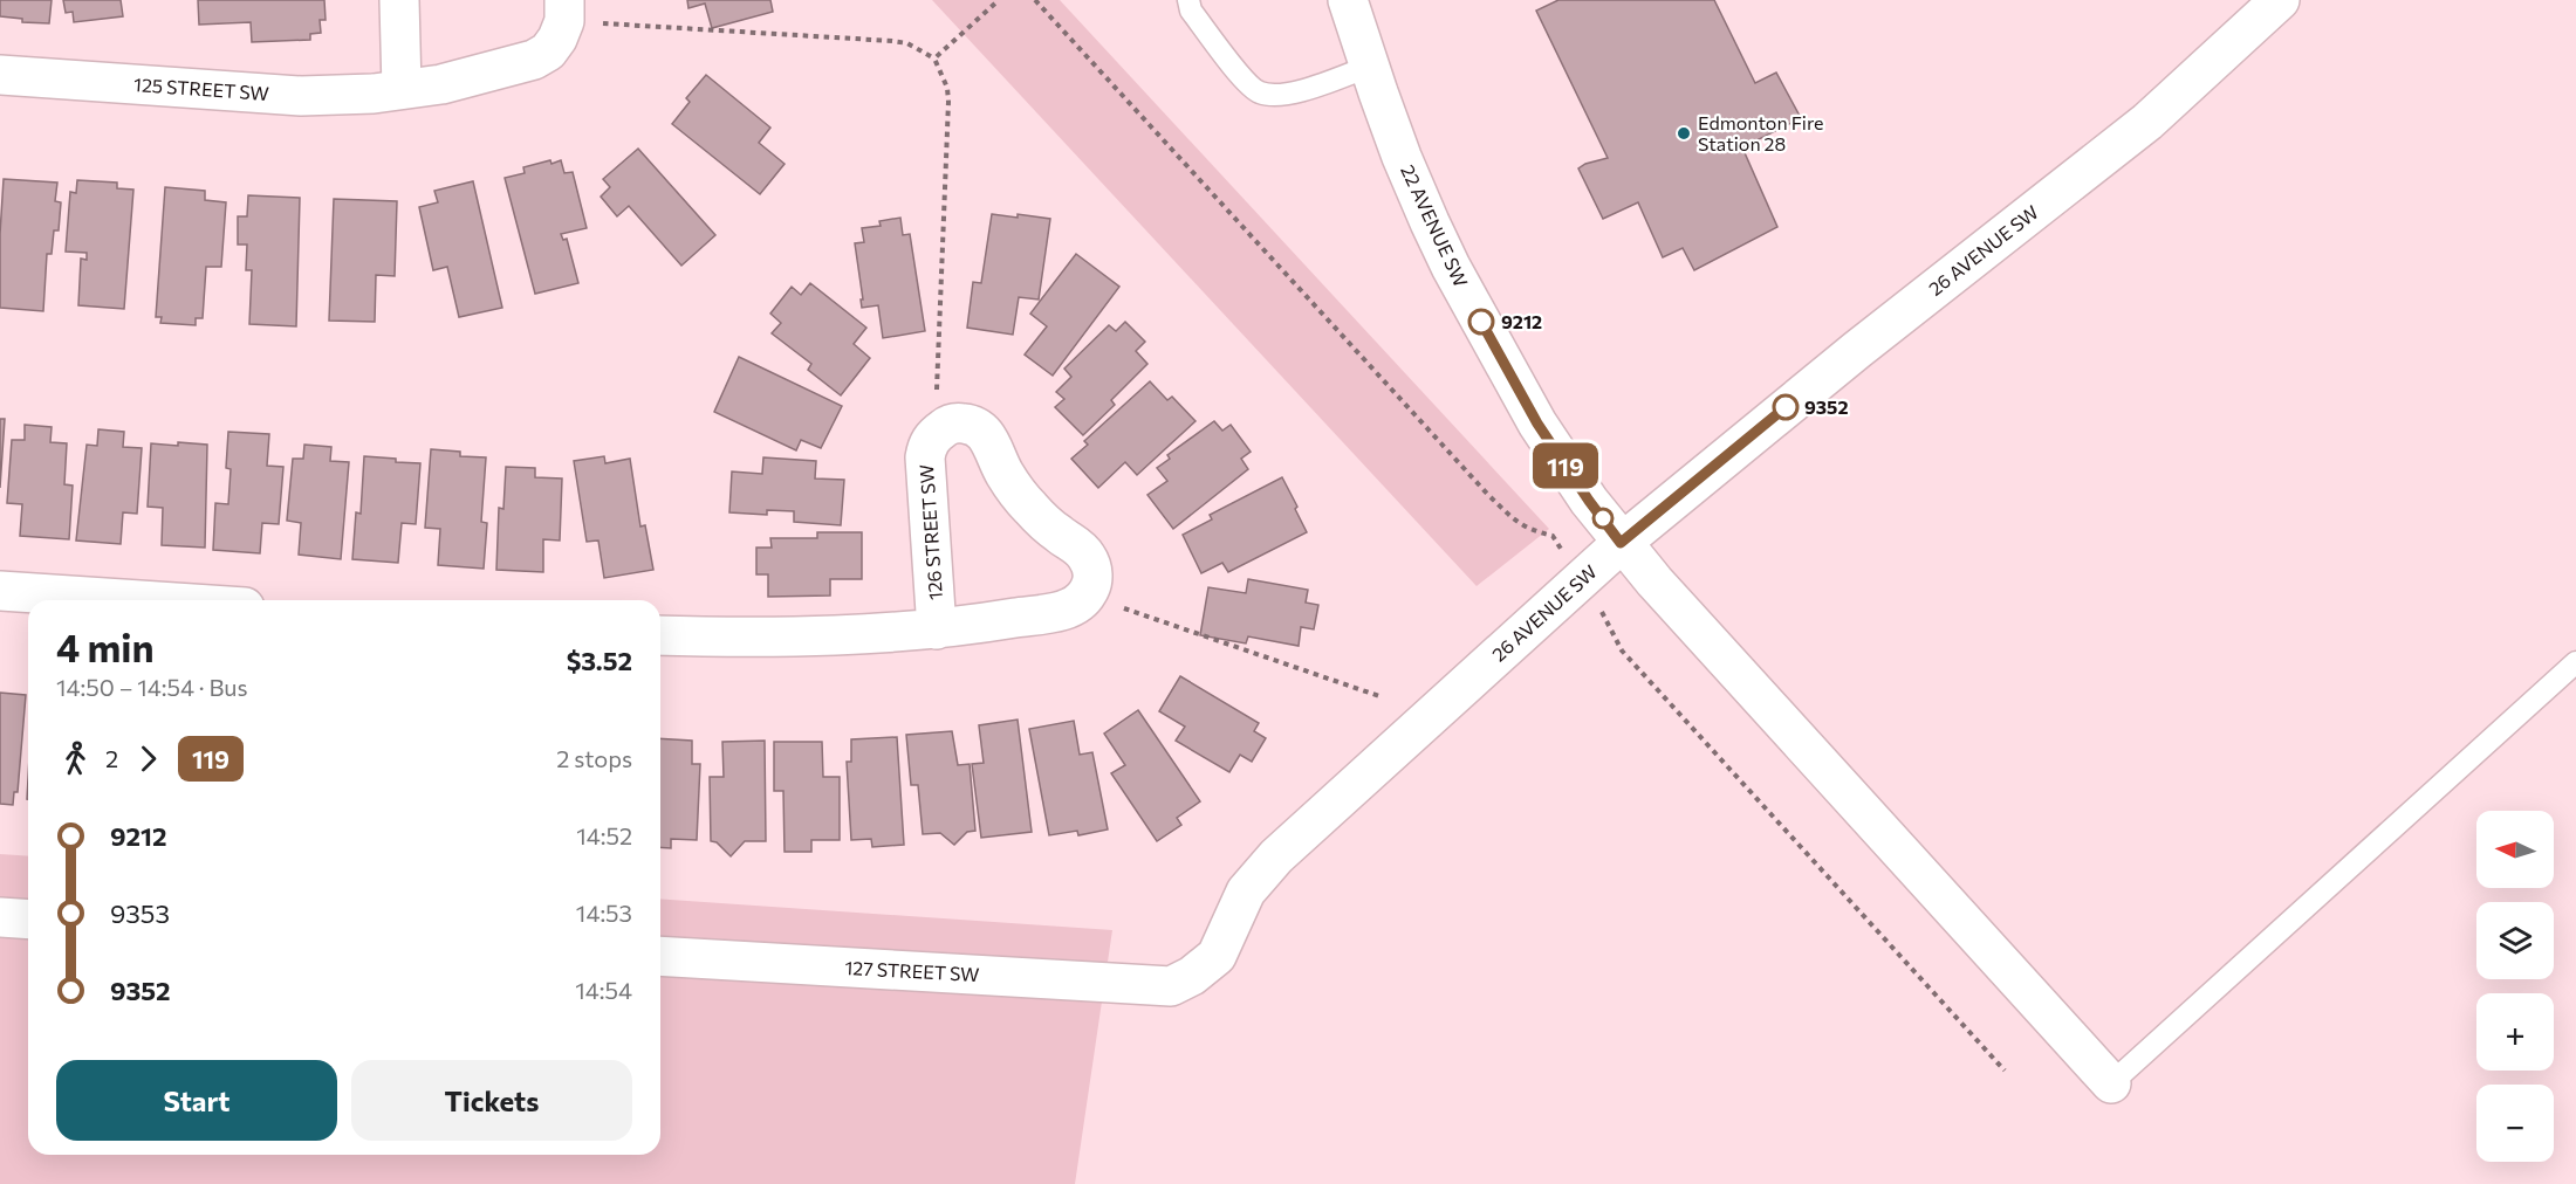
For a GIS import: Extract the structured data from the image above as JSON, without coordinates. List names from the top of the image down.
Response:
{
  "streets": {
    "street": [
      "125 STREET SW",
      "22 AVENUE SW",
      "26 AVENUE SW",
      "126 STREET SW",
      "127 STREET SW"
    ]
  },
  "crossings": [
    ["22 AVENUE SW", "26 AVENUE SW"],
    ["26 AVENUE SW", "127 STREET SW"]
  ],
  "places": ["Edmonton Fire Station 28", "9212", "9352"],
  "lines": ["bus line 119"],
  "north": "left",
  "page": {
    "on_map": "119",
    "heading": ["4 min", "14:50 – 14:54 · Bus", "$3.52"],
    "legs": ["2", "119", "2 stops"],
    "list": [
      {
        "name": "9212",
        "value": "14:52"
      },
      {
        "name": "9353",
        "value": "14:53"
      },
      {
        "name": "9352",
        "value": "14:54"
      }
    ],
    "map_buttons": ["+", "−"],
    "buttons": ["Start", "Tickets"]
  }
}
